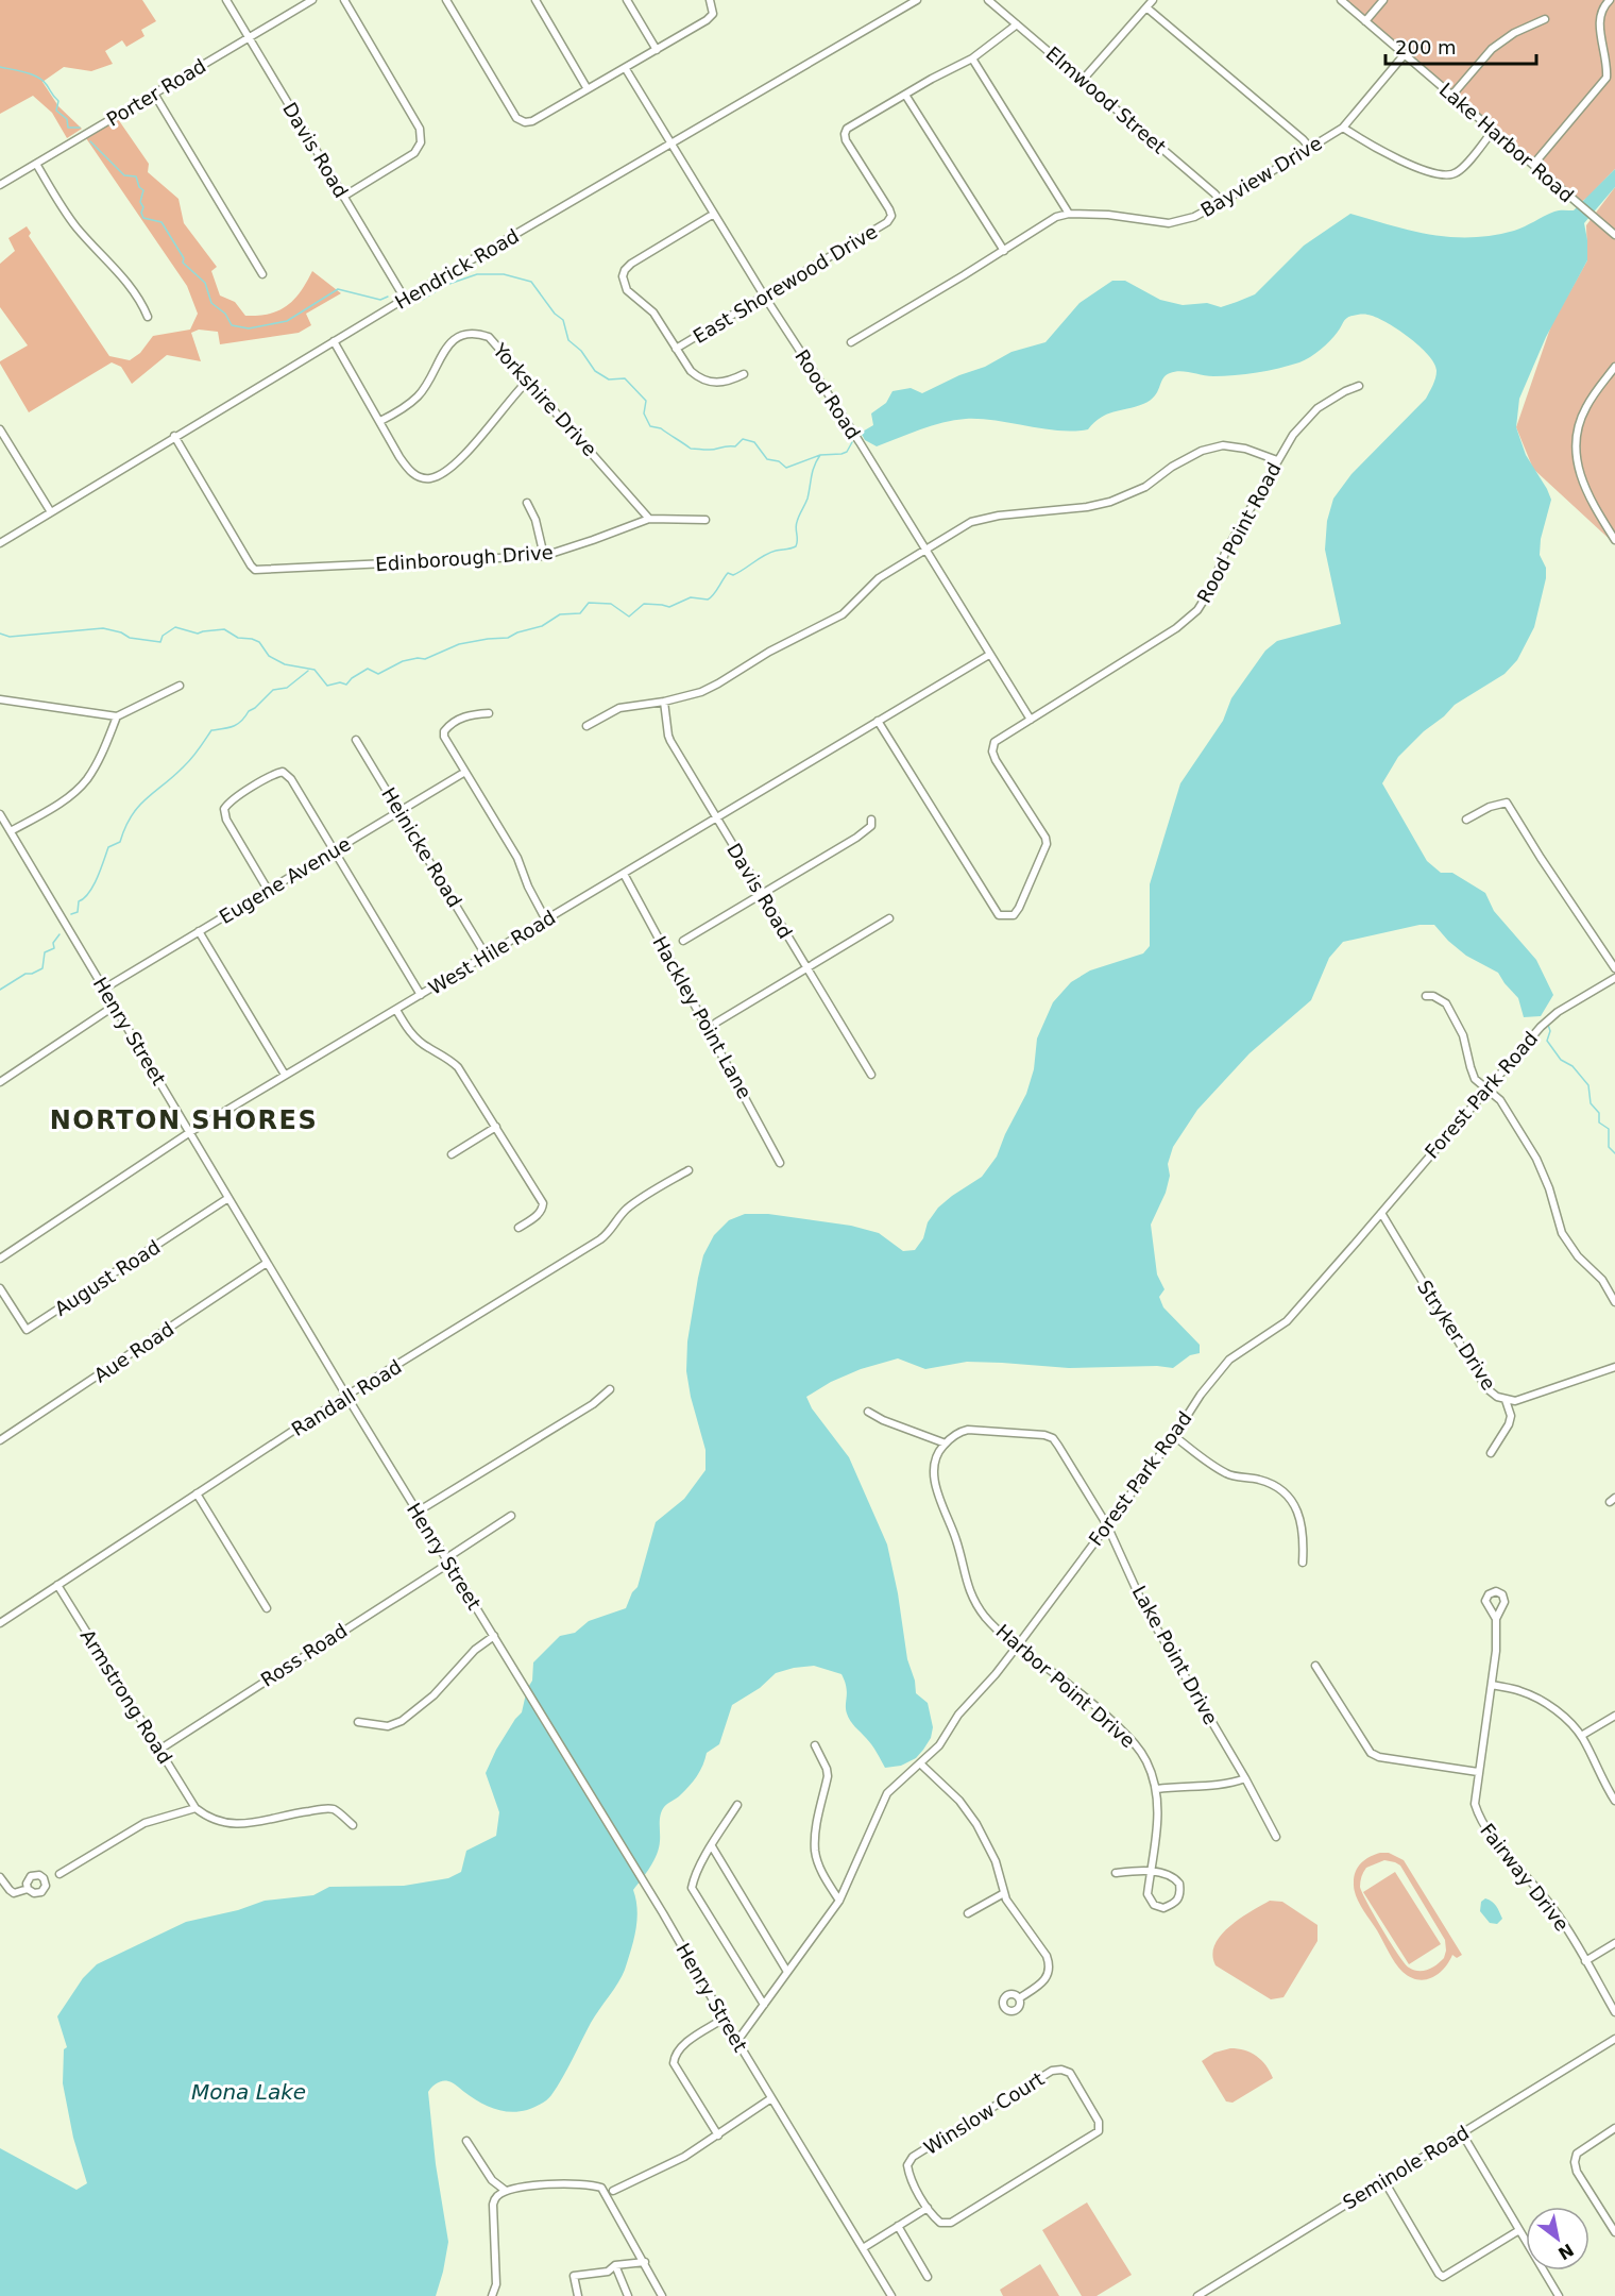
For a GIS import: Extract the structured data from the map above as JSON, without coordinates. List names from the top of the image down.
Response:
{
  "streets": {
    "street": [
      "Porter Road",
      "Elmwood Street",
      "Lake Harbor Road",
      "Davis Road",
      "Bayview Drive",
      "Hendrick Road",
      "East Shorewood Drive",
      "Rood Road",
      "Yorkshire Drive",
      "Rood Point Road",
      "Edinborough Drive",
      "Heinicke Road",
      "Eugene Avenue",
      "West Hile Road",
      "Hackley Point Lane",
      "Henry Street",
      "Forest Park Road",
      "August Road",
      "Stryker Drive",
      "Aue Road",
      "Randall Road",
      "Ross Road",
      "Lake Point Drive",
      "Harbor Point Drive",
      "Armstrong Road",
      "Fairway Drive",
      "Winslow Court",
      "Seminole Road"
    ]
  },
  "crossings": [
    ["Porter Road", "Davis Road"],
    ["Elmwood Street", "Bayview Drive"],
    ["Lake Harbor Road", "Bayview Drive"],
    ["Davis Road", "Hendrick Road"],
    ["Davis Road", "West Hile Road"],
    ["Hendrick Road", "Rood Road"],
    ["Hendrick Road", "Edinborough Drive"],
    ["East Shorewood Drive", "Rood Road"],
    ["Rood Road", "Rood Point Road"],
    ["Rood Road", "West Hile Road"],
    ["Yorkshire Drive", "Edinborough Drive"],
    ["Rood Point Road", "West Hile Road"],
    ["Heinicke Road", "Eugene Avenue"],
    ["Heinicke Road", "West Hile Road"],
    ["Eugene Avenue", "Henry Street"],
    ["West Hile Road", "Hackley Point Lane"],
    ["West Hile Road", "Henry Street"],
    ["Henry Street", "Forest Park Road"],
    ["Henry Street", "August Road"],
    ["Henry Street", "Aue Road"],
    ["Henry Street", "Randall Road"],
    ["Henry Street", "Ross Road"],
    ["Forest Park Road", "Stryker Drive"],
    ["Forest Park Road", "Lake Point Drive"],
    ["Forest Park Road", "Harbor Point Drive"],
    ["Randall Road", "Armstrong Road"],
    ["Ross Road", "Armstrong Road"],
    ["Lake Point Drive", "Harbor Point Drive"]
  ],
  "districts": ["NORTON SHORES"],
  "water": ["Mona Lake"],
  "scale_bar": "200 m",
  "north": "bottom right"
}
